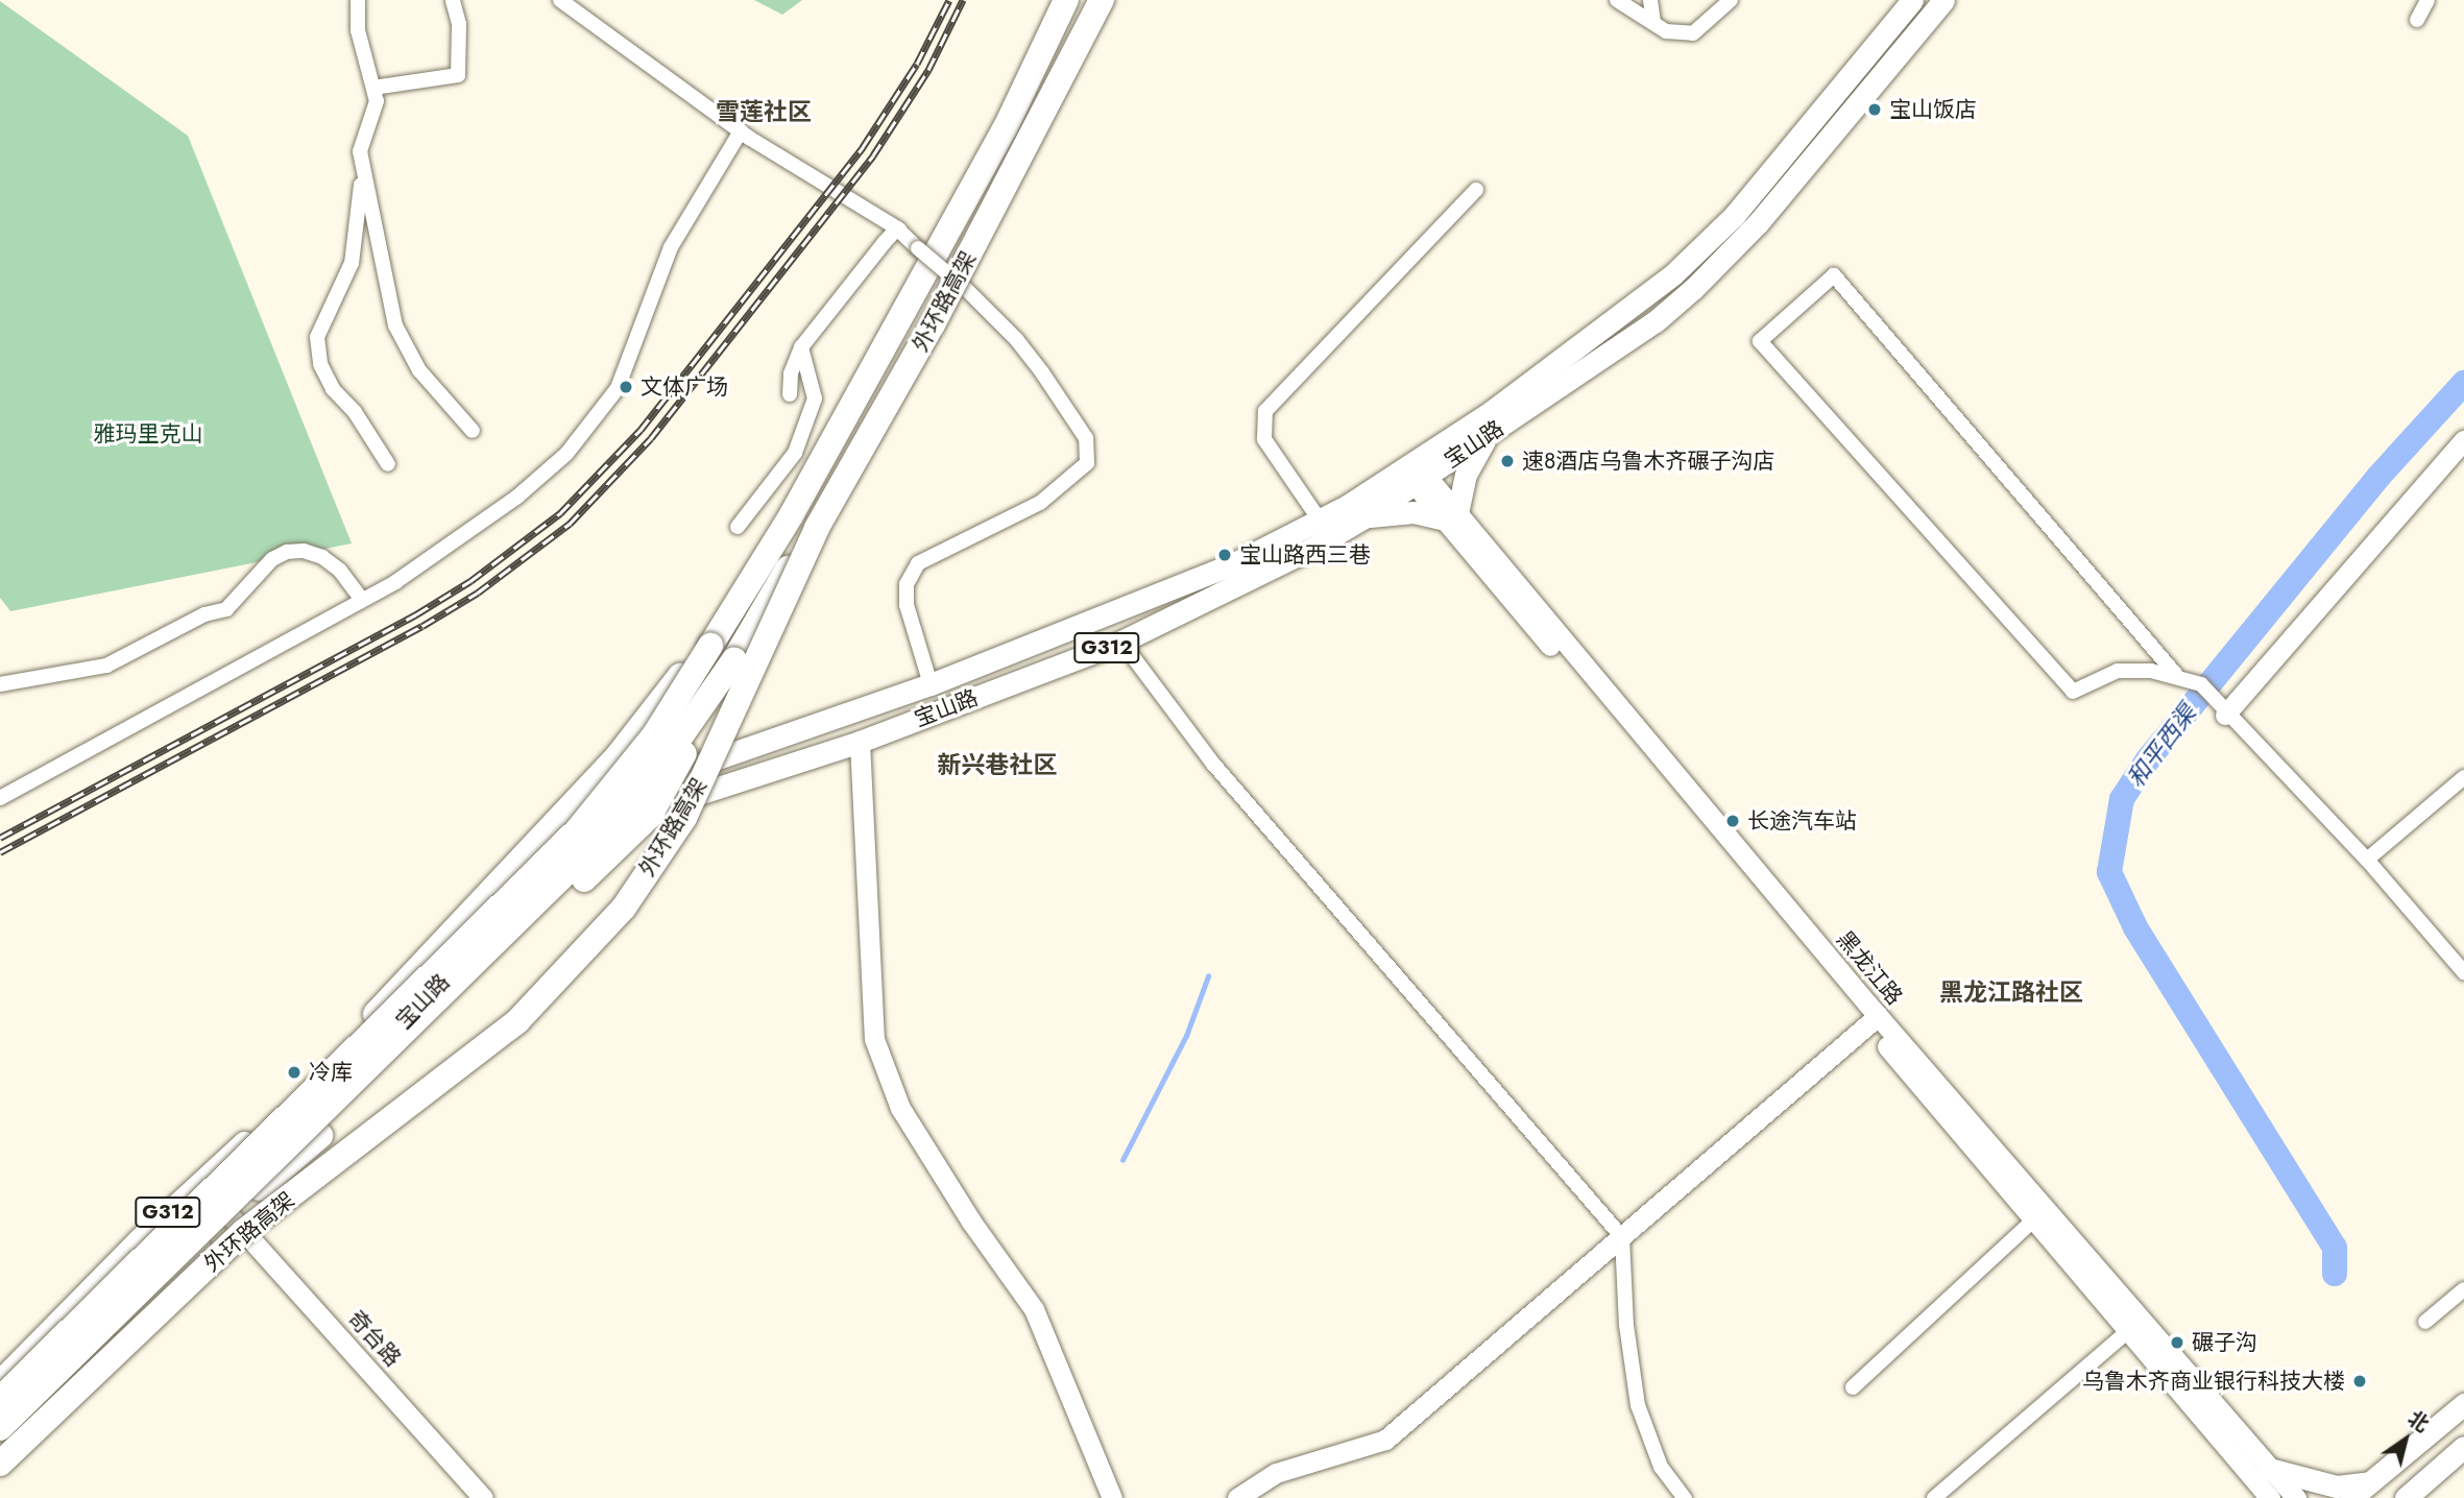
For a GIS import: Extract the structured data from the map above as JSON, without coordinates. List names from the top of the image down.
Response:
{
  "streets": {
    "highway": ["外环路高架"],
    "main road": ["宝山路", "G312"],
    "street": ["黑龙江路", "奇台路"]
  },
  "crossings": [
    ["宝山路", "黑龙江路"],
    ["宝山路", "奇台路"]
  ],
  "districts": ["雪莲社区", "新兴巷社区", "黑龙江路社区"],
  "water": ["和平西渠"],
  "parks": ["雅玛里克山"],
  "places": [
    "宝山饭店",
    "文体广场",
    "速8酒店乌鲁木齐碾子沟店",
    "宝山路西三巷",
    "长途汽车站",
    "冷库",
    "碾子沟",
    "乌鲁木齐商业银行科技大楼"
  ],
  "north": "top right"
}
